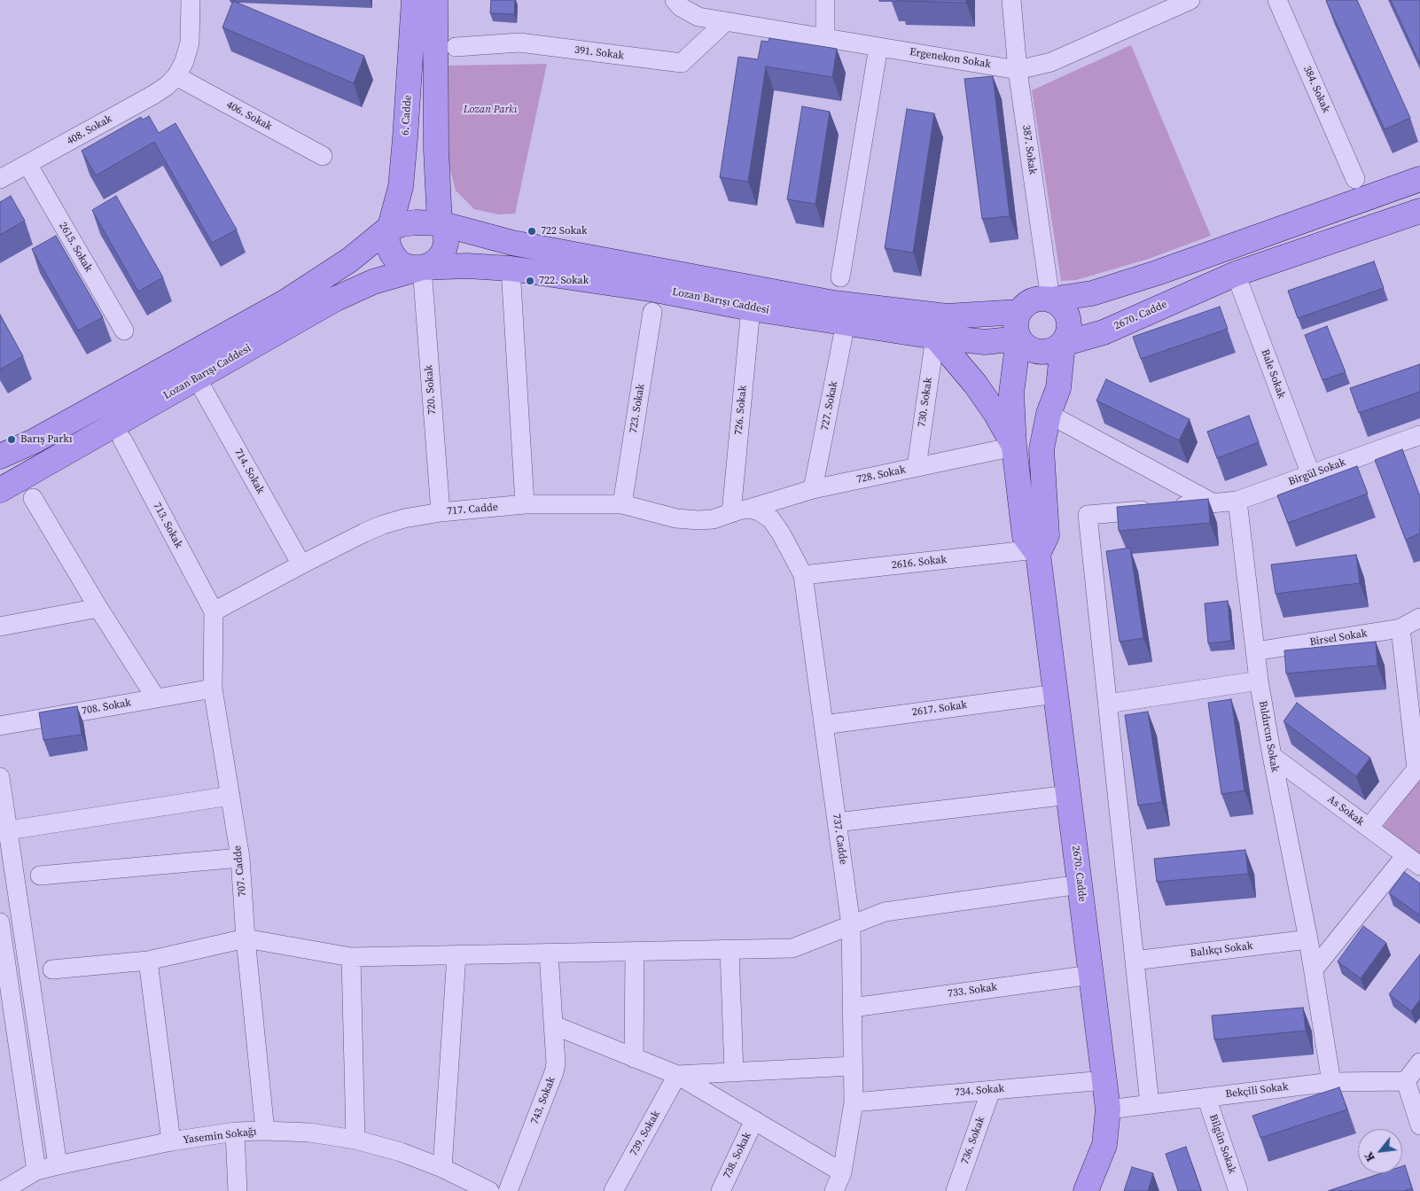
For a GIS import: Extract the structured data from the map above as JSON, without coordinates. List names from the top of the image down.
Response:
{
  "streets": {
    "main road": ["6. Cadde", "Lozan Barışı Caddesi", "2670. Cadde"],
    "street": [
      "391. Sokak",
      "Ergenekon Sokak",
      "384. Sokak",
      "406. Sokak",
      "408. Sokak",
      "387. Sokak",
      "2615. Sokak",
      "Bale Sokak",
      "720. Sokak",
      "730. Sokak",
      "727. Sokak",
      "723. Sokak",
      "726. Sokak",
      "714. Sokak",
      "Birgül Sokak",
      "728. Sokak",
      "717. Cadde",
      "713. Sokak",
      "2616. Sokak",
      "Birsel Sokak",
      "708. Sokak",
      "2617. Sokak",
      "Bıldırcın Sokak",
      "As Sokak",
      "737. Cadde",
      "707. Cadde",
      "Balıkçı Sokak",
      "733. Sokak",
      "734. Sokak",
      "Bekçili Sokak",
      "743. Sokak",
      "739. Sokak",
      "Yasemin Sokağı",
      "736. Sokak",
      "Bilgün Sokak",
      "738. Sokak"
    ]
  },
  "crossings": [
    ["391. Sokak", "Ergenekon Sokak"],
    ["Ergenekon Sokak", "387. Sokak"],
    ["6. Cadde", "Lozan Barışı Caddesi"],
    ["6. Cadde", "720. Sokak"],
    ["406. Sokak", "408. Sokak"],
    ["408. Sokak", "2615. Sokak"],
    ["387. Sokak", "Lozan Barışı Caddesi"],
    ["387. Sokak", "2670. Cadde"],
    ["Lozan Barışı Caddesi", "2670. Cadde"],
    ["Lozan Barışı Caddesi", "720. Sokak"],
    ["Lozan Barışı Caddesi", "730. Sokak"],
    ["Lozan Barışı Caddesi", "727. Sokak"],
    ["Lozan Barışı Caddesi", "726. Sokak"],
    ["Lozan Barışı Caddesi", "714. Sokak"],
    ["2670. Cadde", "Bale Sokak"],
    ["2670. Cadde", "728. Sokak"],
    ["2670. Cadde", "2616. Sokak"],
    ["2670. Cadde", "2617. Sokak"],
    ["2670. Cadde", "733. Sokak"],
    ["2670. Cadde", "734. Sokak"],
    ["2670. Cadde", "Bekçili Sokak"],
    ["Bale Sokak", "Birgül Sokak"],
    ["720. Sokak", "717. Cadde"],
    ["730. Sokak", "728. Sokak"],
    ["727. Sokak", "728. Sokak"],
    ["723. Sokak", "717. Cadde"],
    ["726. Sokak", "728. Sokak"],
    ["726. Sokak", "717. Cadde"],
    ["726. Sokak", "737. Cadde"],
    ["714. Sokak", "717. Cadde"],
    ["Birgül Sokak", "Bıldırcın Sokak"],
    ["728. Sokak", "717. Cadde"],
    ["728. Sokak", "737. Cadde"],
    ["717. Cadde", "713. Sokak"],
    ["717. Cadde", "737. Cadde"],
    ["717. Cadde", "707. Cadde"],
    ["713. Sokak", "707. Cadde"],
    ["2616. Sokak", "737. Cadde"],
    ["Birsel Sokak", "Bıldırcın Sokak"],
    ["708. Sokak", "707. Cadde"],
    ["2617. Sokak", "737. Cadde"],
    ["Bıldırcın Sokak", "As Sokak"],
    ["Bıldırcın Sokak", "Balıkçı Sokak"],
    ["Bıldırcın Sokak", "Bekçili Sokak"],
    ["737. Cadde", "733. Sokak"],
    ["737. Cadde", "734. Sokak"],
    ["707. Cadde", "Yasemin Sokağı"],
    ["734. Sokak", "736. Sokak"],
    ["Bekçili Sokak", "Bilgün Sokak"]
  ],
  "parks": ["Lozan Parkı"],
  "places": ["722 Sokak", "722. Sokak", "Barış Parkı"],
  "north": "bottom left"
}
